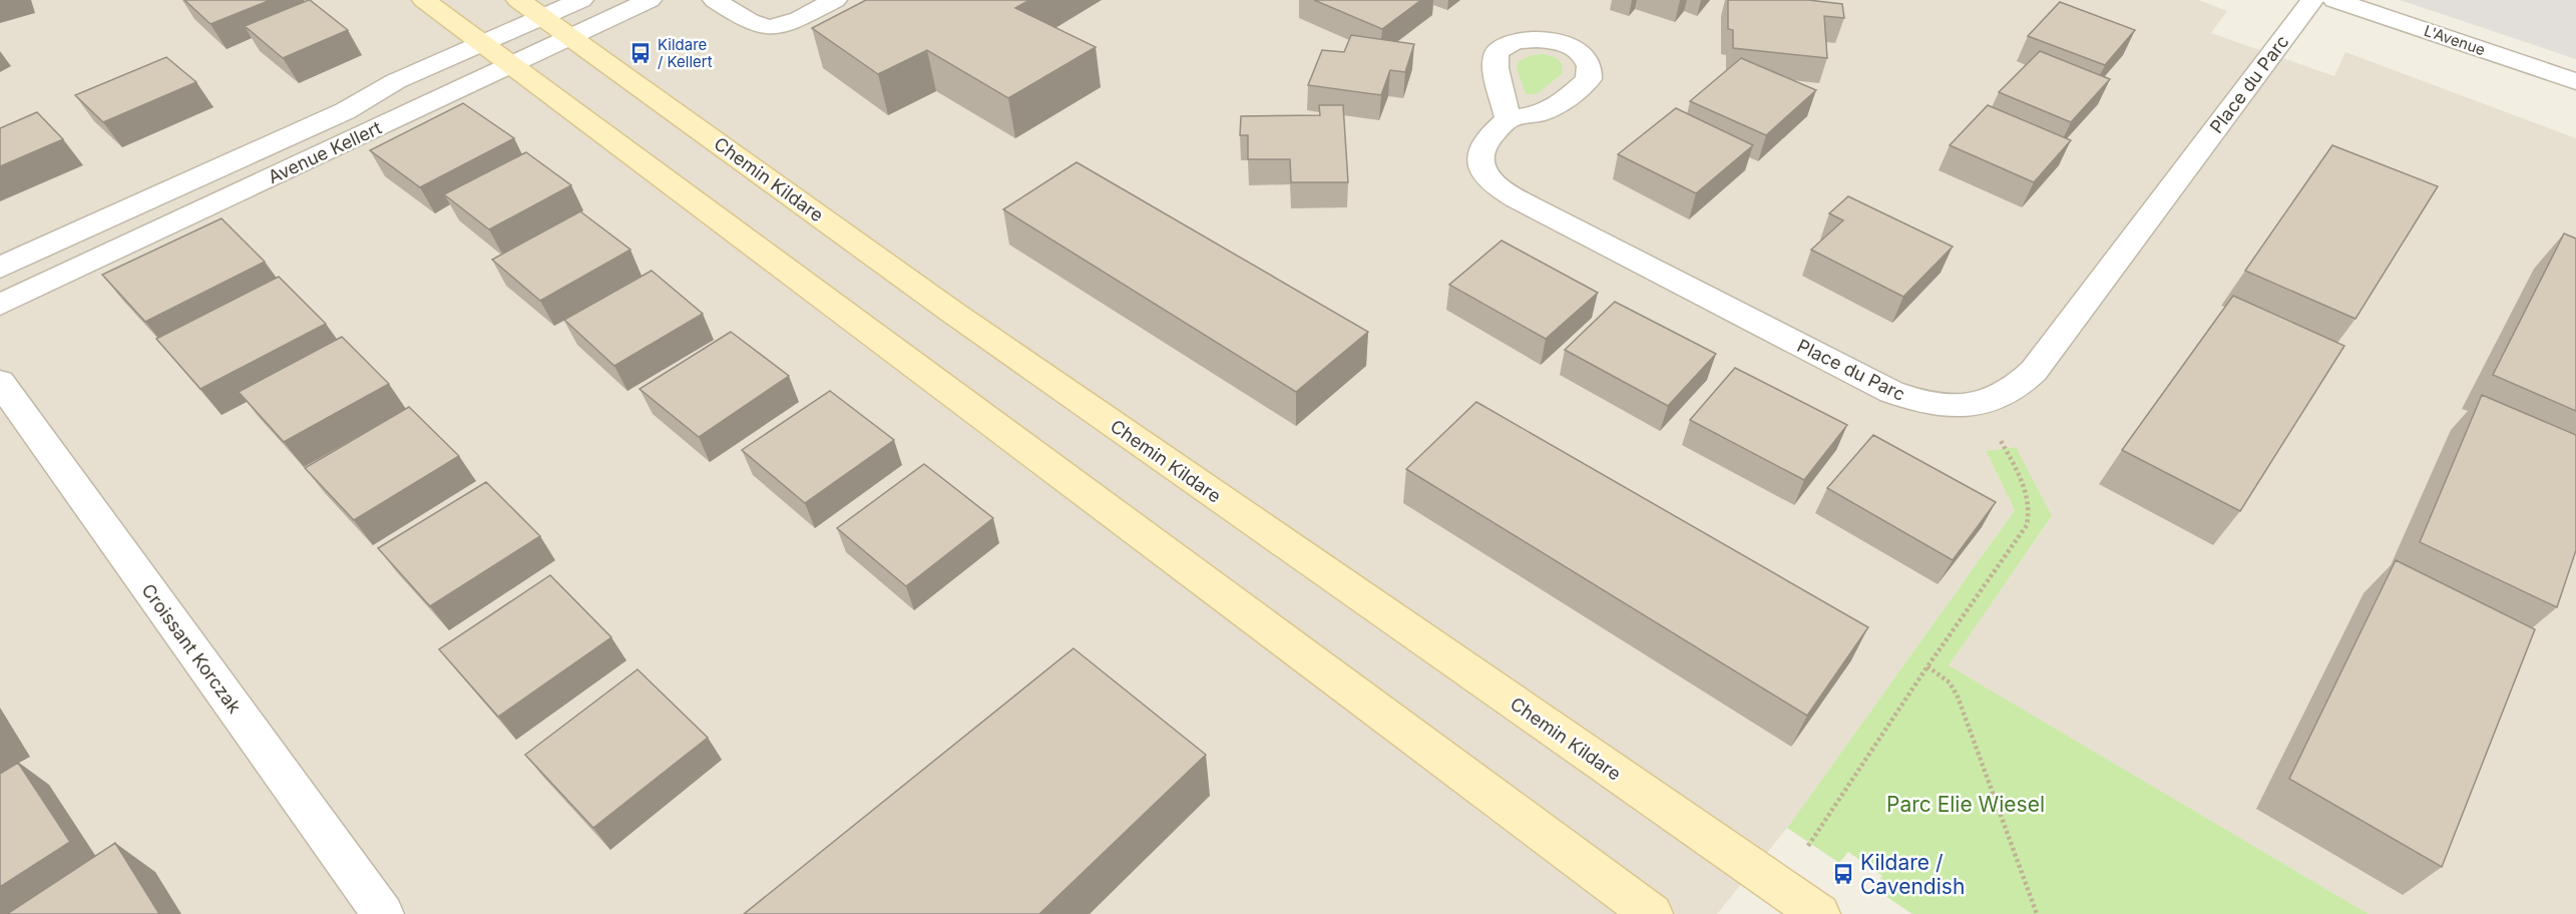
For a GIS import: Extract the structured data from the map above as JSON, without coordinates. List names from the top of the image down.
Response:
{
  "streets": {
    "street": [
      "L'Avenue",
      "Place du Parc",
      "Avenue Kellert",
      "Chemin Kildare",
      "Croissant Korczak"
    ]
  },
  "crossings": [
    ["Avenue Kellert", "Chemin Kildare"]
  ],
  "parks": ["Parc Elie Wiesel"],
  "places": {
    "bus stop": ["Kildare / Kellert", "Kildare / Cavendish"]
  }
}
